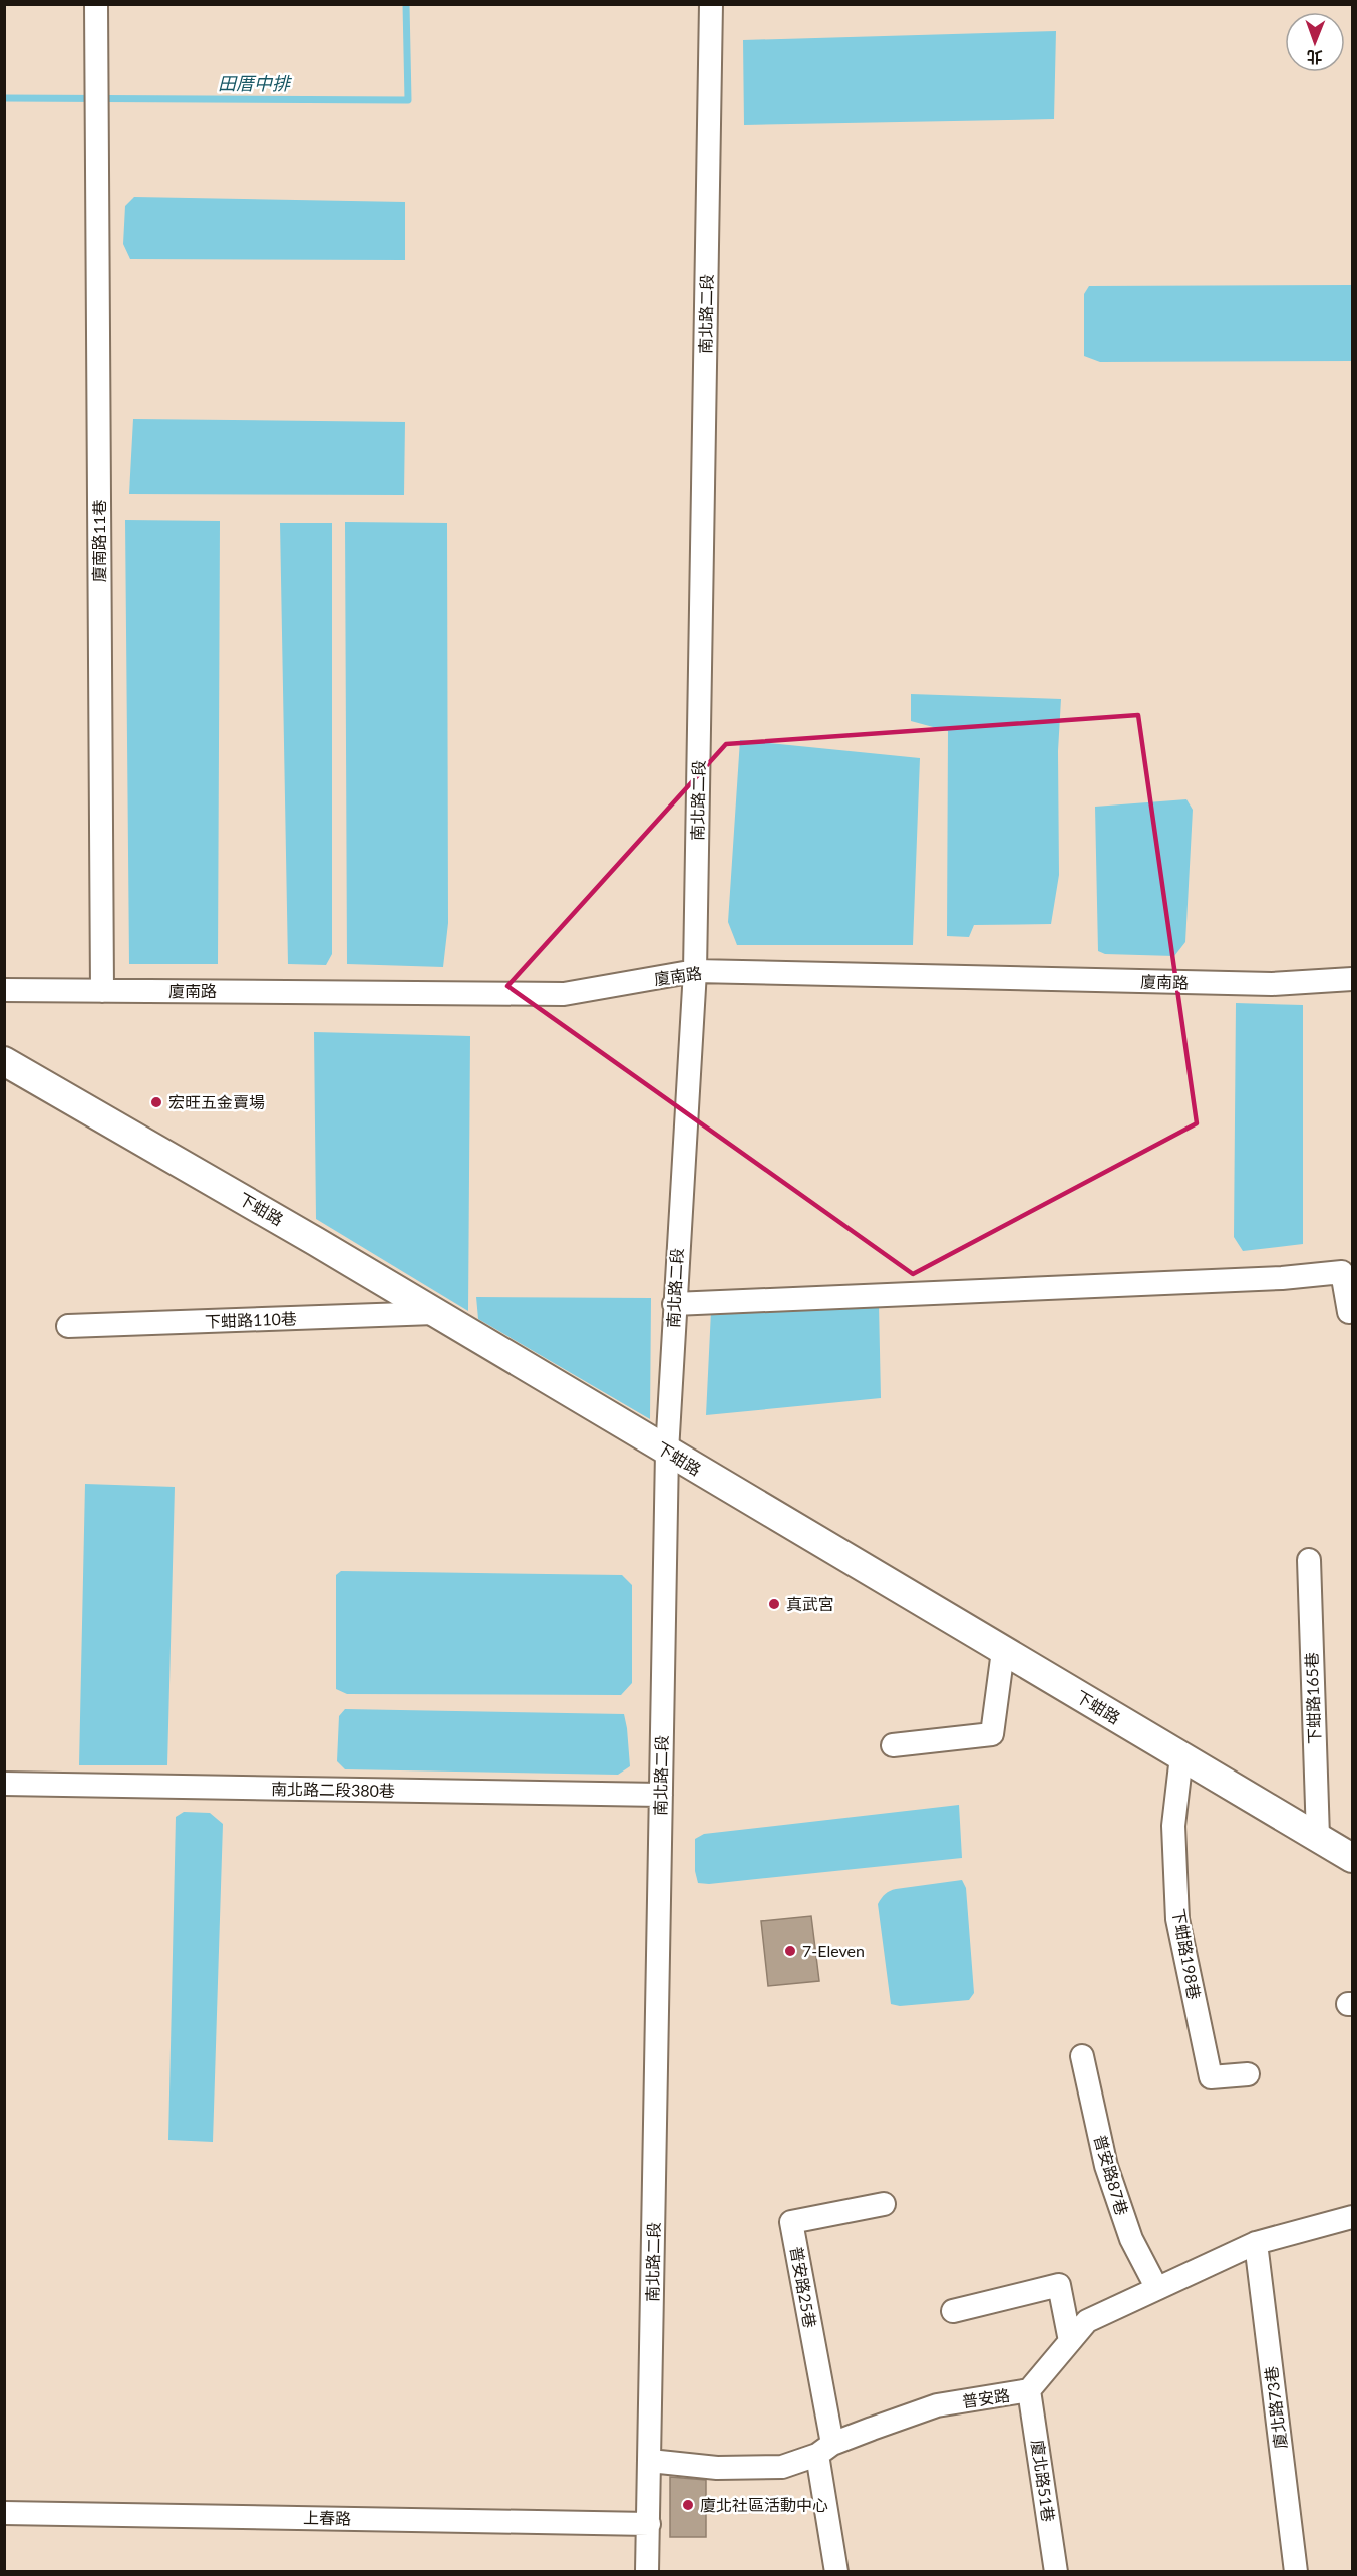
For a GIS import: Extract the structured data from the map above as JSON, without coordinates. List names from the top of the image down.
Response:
{
  "streets": {
    "main road": ["下蚶路"],
    "street": [
      "南北路二段",
      "廈南路11巷",
      "廈南路",
      "下蚶路110巷",
      "下蚶路165巷",
      "南北路二段380巷",
      "下蚶路198巷",
      "普安路87巷",
      "普安路25巷",
      "普安路",
      "廈北路73巷",
      "廈北路51巷",
      "上春路"
    ]
  },
  "crossings": [
    ["南北路二段", "廈南路"],
    ["南北路二段", "下蚶路"],
    ["南北路二段", "南北路二段380巷"],
    ["南北路二段", "普安路"],
    ["南北路二段", "上春路"],
    ["廈南路11巷", "廈南路"],
    ["下蚶路", "下蚶路110巷"],
    ["下蚶路", "下蚶路165巷"],
    ["下蚶路", "下蚶路198巷"],
    ["普安路87巷", "普安路"],
    ["普安路25巷", "普安路"],
    ["普安路", "廈北路73巷"],
    ["普安路", "廈北路51巷"]
  ],
  "water": ["田厝中排"],
  "places": [
    "宏旺五金賣場",
    "真武宮",
    "7-Eleven",
    "廈北社區活動中心"
  ],
  "north": "bottom"
}
